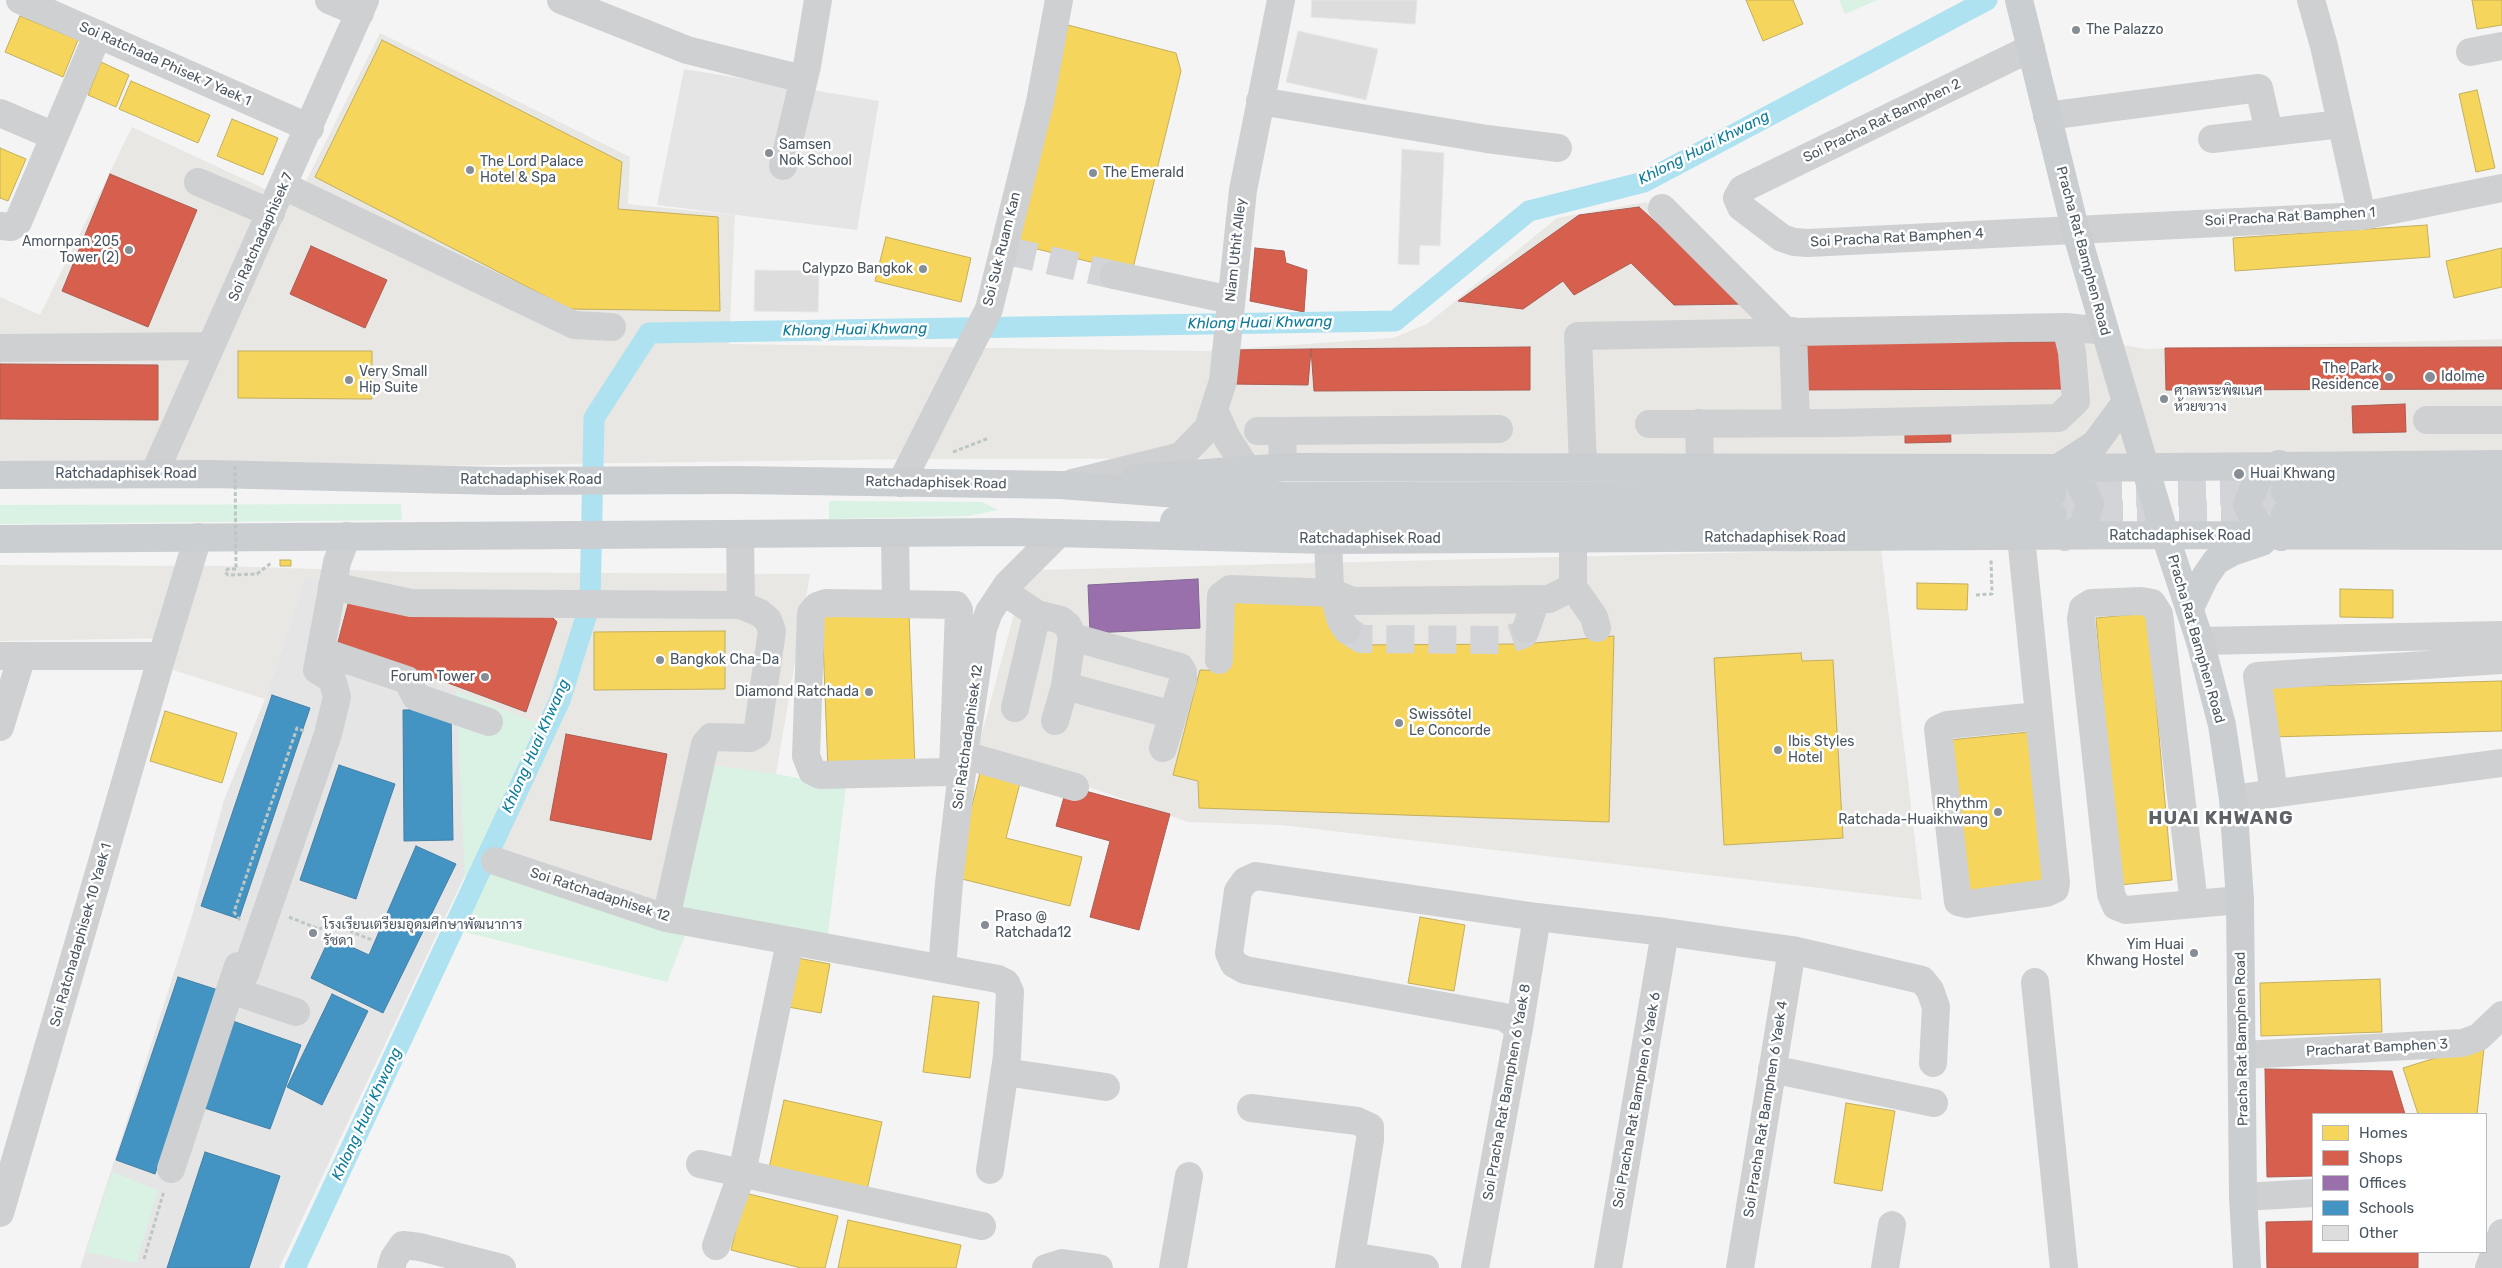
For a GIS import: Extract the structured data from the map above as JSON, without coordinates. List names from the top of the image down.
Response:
{
  "streets": {
    "main road": ["Pracha Rat Bamphen Road", "Ratchadaphisek Road"],
    "street": [
      "Soi Ratchada Phisek 7 Yaek 1",
      "Soi Pracha Rat Bamphen 2",
      "Soi Pracha Rat Bamphen 1",
      "Soi Ratchadaphisek 7",
      "Soi Pracha Rat Bamphen 4",
      "Soi Suk Ruam Kan",
      "Niam Uthit Alley",
      "Soi Ratchadaphisek 12",
      "Soi Ratchadaphisek 10 Yaek 1",
      "Pracharat Bamphen 3",
      "Soi Pracha Rat Bamphen 6 Yaek 8",
      "Soi Pracha Rat Bamphen 6 Yaek 6",
      "Soi Pracha Rat Bamphen 6 Yaek 4"
    ]
  },
  "crossings": [
    ["Soi Ratchada Phisek 7 Yaek 1", "Soi Ratchadaphisek 7"],
    ["Soi Pracha Rat Bamphen 2", "Soi Pracha Rat Bamphen 4"],
    ["Soi Pracha Rat Bamphen 2", "Pracha Rat Bamphen Road"],
    ["Soi Pracha Rat Bamphen 1", "Soi Pracha Rat Bamphen 4"],
    ["Soi Pracha Rat Bamphen 1", "Pracha Rat Bamphen Road"],
    ["Soi Ratchadaphisek 7", "Ratchadaphisek Road"],
    ["Soi Pracha Rat Bamphen 4", "Pracha Rat Bamphen Road"],
    ["Soi Suk Ruam Kan", "Ratchadaphisek Road"],
    ["Niam Uthit Alley", "Ratchadaphisek Road"],
    ["Pracha Rat Bamphen Road", "Ratchadaphisek Road"],
    ["Pracha Rat Bamphen Road", "Pracharat Bamphen 3"],
    ["Ratchadaphisek Road", "Soi Ratchadaphisek 12"],
    ["Ratchadaphisek Road", "Soi Ratchadaphisek 10 Yaek 1"]
  ],
  "districts": ["HUAI KHWANG"],
  "water": ["Khlong Huai Khwang"],
  "places": [
    "The Palazzo",
    "Samsen Nok School",
    "The Lord Palace Hotel & Spa",
    "The Emerald",
    "Amornpan 205 Tower (2)",
    "Calypzo Bangkok",
    "The Park Residence",
    "Idolme",
    "Very Small Hip Suite",
    "ศาลพระพิฆเนศ ห้วยขวาง",
    "Huai Khwang",
    "Bangkok Cha-Da",
    "Forum Tower",
    "Diamond Ratchada",
    "Swissôtel Le Concorde",
    "Ibis Styles Hotel",
    "Rhythm Ratchada-Huaikhwang",
    "Praso @ Ratchada12",
    "โรงเรียนเตรียมอุดมศึกษาพัฒนาการ รัชดา",
    "Yim Huai Khwang Hostel"
  ],
  "legend": [
    "Homes",
    "Shops",
    "Offices",
    "Schools",
    "Other"
  ]
}
